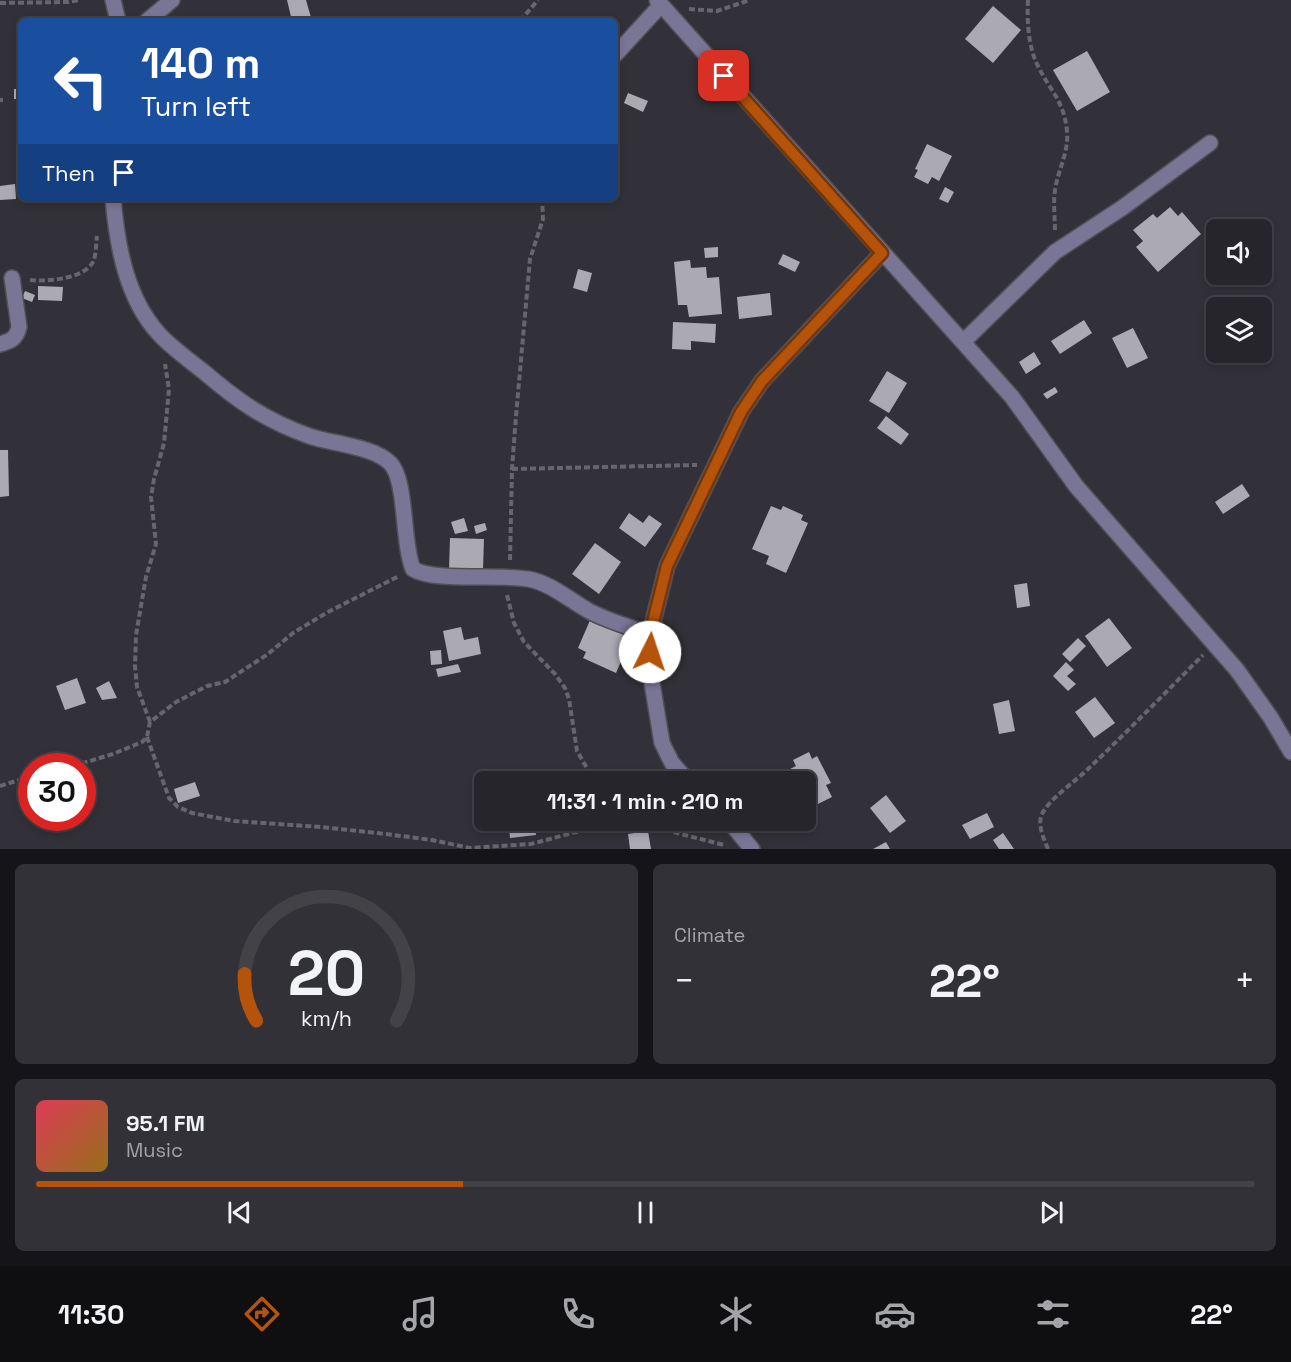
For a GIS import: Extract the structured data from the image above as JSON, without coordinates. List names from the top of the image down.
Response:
{
  "page": {
    "turn": ["140 m", "Turn left"],
    "then": "Then",
    "limit": "30",
    "trip": "11:31 · 1 min · 210 m",
    "tile": "Climate",
    "heat": ["−", "22°", "+"],
    "song": ["95.1 FM", "Music"],
    "tabs": ["11:30", "22°"],
    "gauge": ["20", "km/h"]
  }
}
